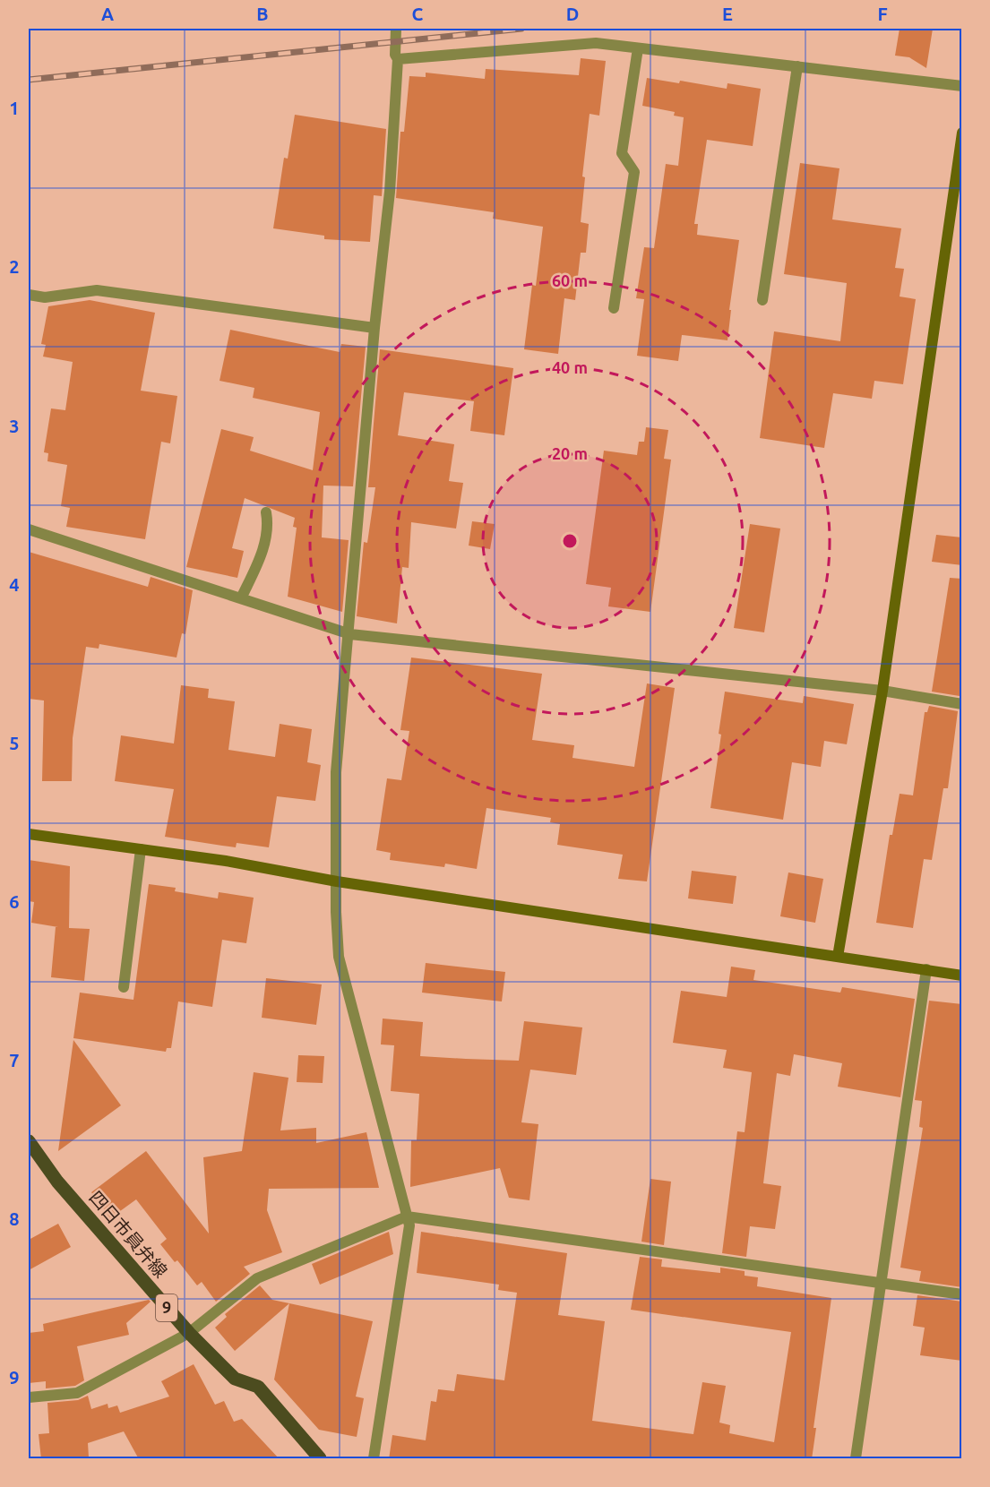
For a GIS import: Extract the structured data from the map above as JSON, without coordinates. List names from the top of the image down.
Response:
{
  "streets": {
    "main road": ["四日市員弁線", "9"]
  },
  "grid": {
    "columns": [
      "A",
      "B",
      "C",
      "D",
      "E",
      "F"
    ],
    "rows": [
      "1",
      "2",
      "3",
      "4",
      "5",
      "6",
      "7",
      "8",
      "9"
    ]
  },
  "rings": ["60 m", "40 m", "20 m"]
}
